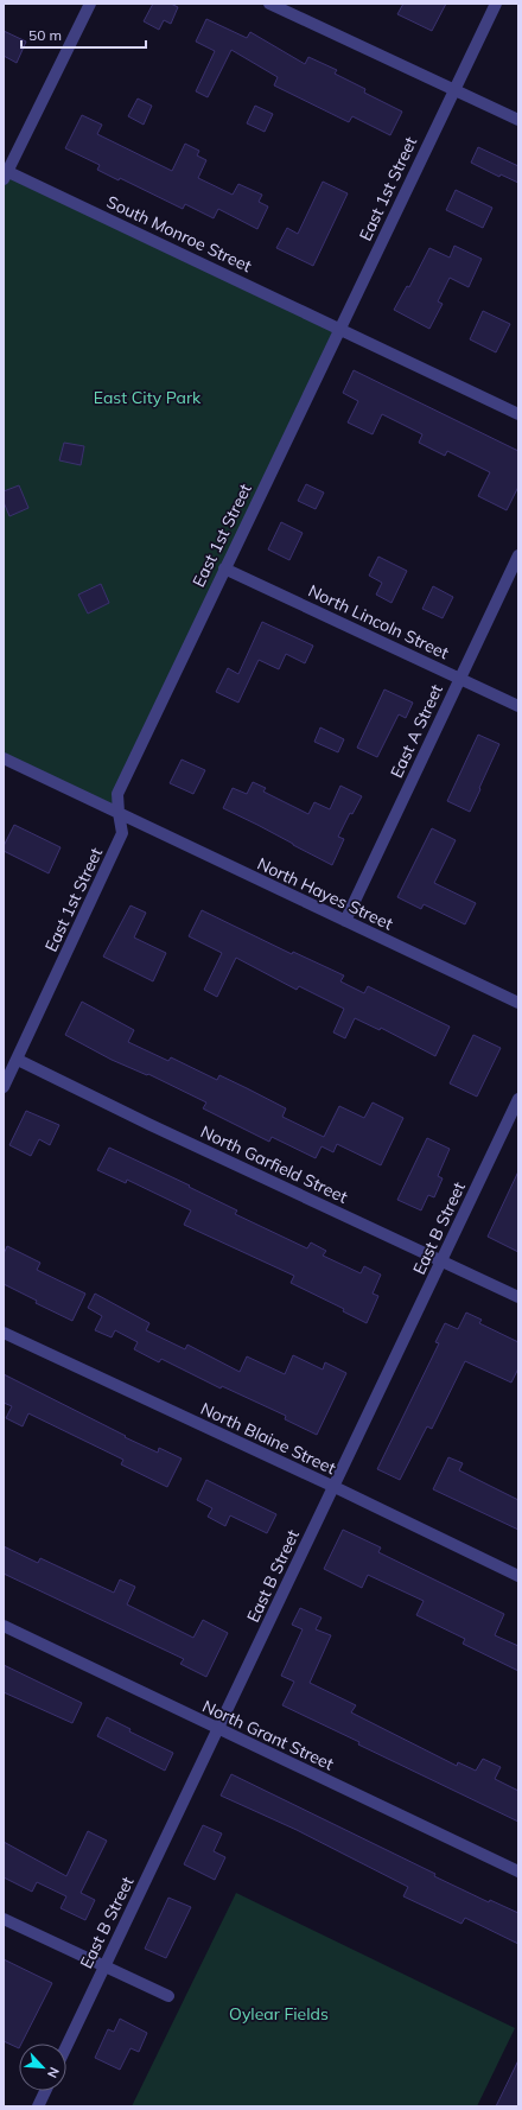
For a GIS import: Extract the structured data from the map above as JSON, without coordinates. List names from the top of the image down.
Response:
{
  "streets": {
    "street": [
      "East 1st Street",
      "South Monroe Street",
      "North Lincoln Street",
      "East A Street",
      "North Hayes Street",
      "North Garfield Street",
      "East B Street",
      "North Blaine Street",
      "North Grant Street"
    ]
  },
  "crossings": [
    ["East 1st Street", "South Monroe Street"],
    ["East 1st Street", "North Lincoln Street"],
    ["East 1st Street", "North Hayes Street"],
    ["East 1st Street", "North Garfield Street"],
    ["North Lincoln Street", "East A Street"],
    ["East A Street", "North Hayes Street"],
    ["North Garfield Street", "East B Street"],
    ["East B Street", "North Blaine Street"],
    ["East B Street", "North Grant Street"]
  ],
  "parks": ["East City Park", "Oylear Fields"],
  "scale_bar": "50 m",
  "north": "bottom right"
}
